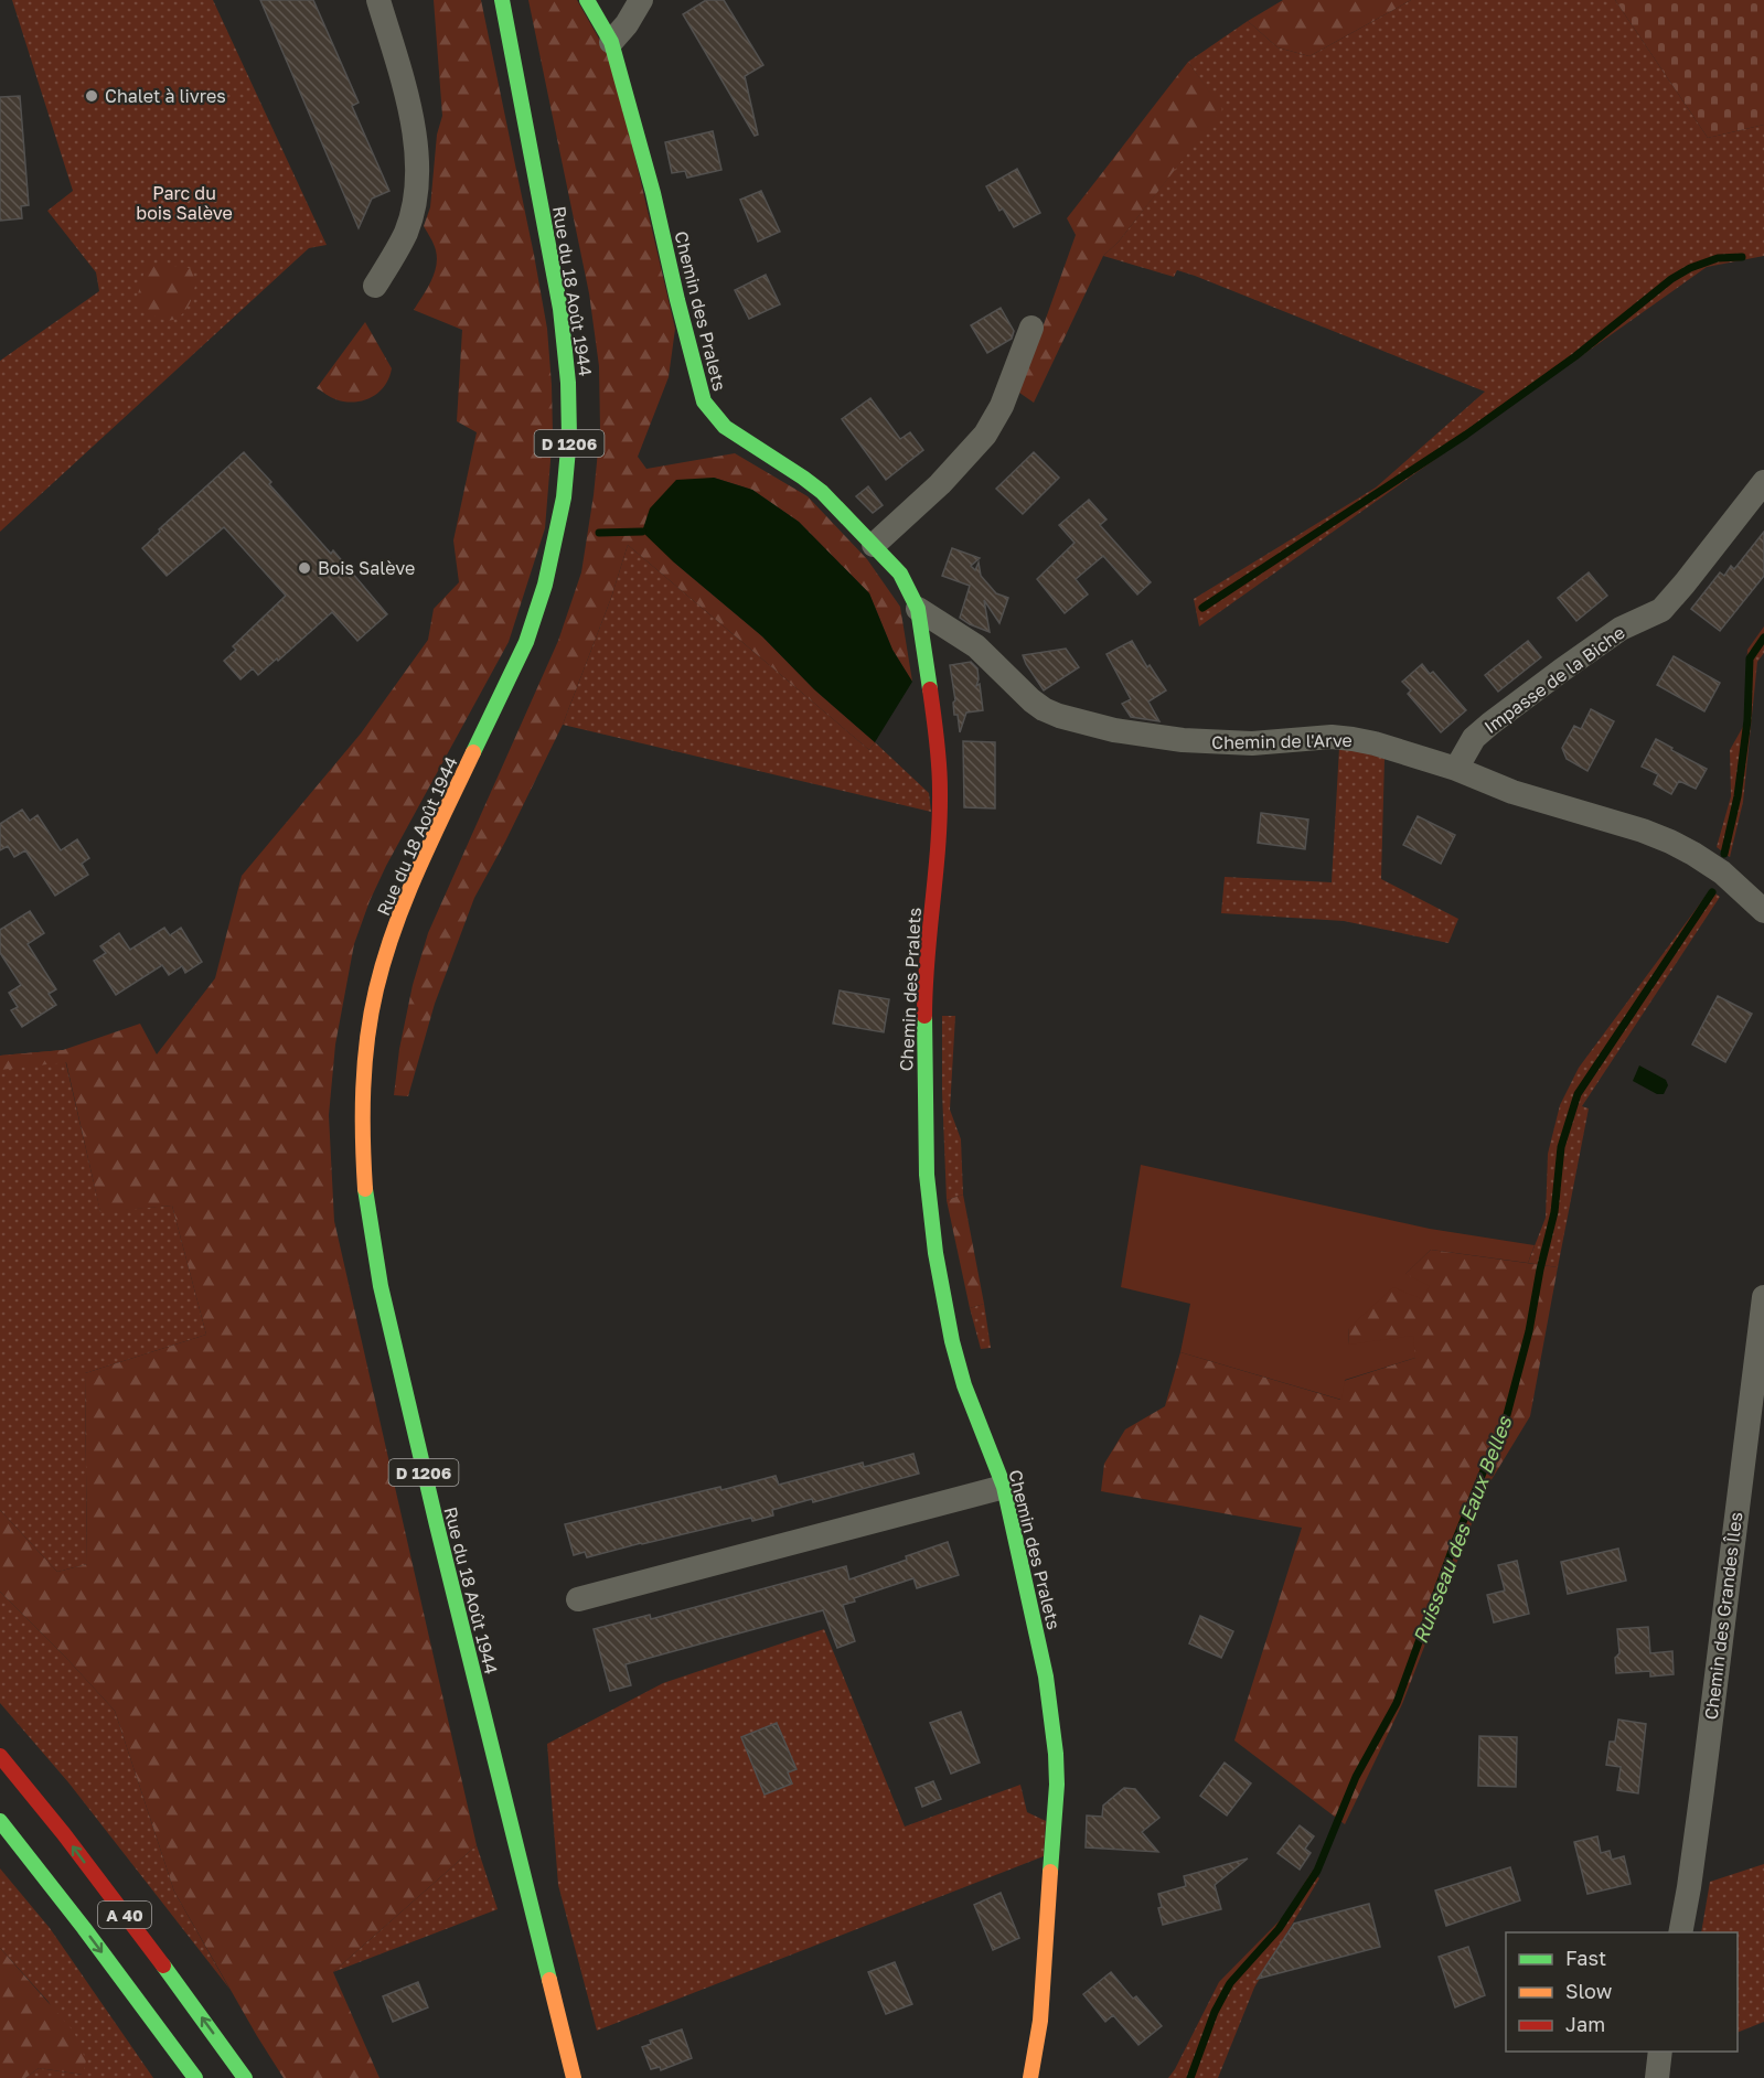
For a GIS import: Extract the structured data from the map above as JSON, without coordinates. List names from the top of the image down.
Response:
{
  "streets": {
    "main road": [
      "Rue du 18 Août 1944",
      "Chemin des Pralets",
      "D 1206",
      "A 40"
    ],
    "street": ["Impasse de la Biche", "Chemin de l'Arve", "Chemin des Grandes Îles"]
  },
  "crossings": [
    ["Chemin des Pralets", "Chemin de l'Arve"],
    ["Impasse de la Biche", "Chemin de l'Arve"]
  ],
  "water": ["Ruisseau des Eaux Belles"],
  "parks": ["Parc du bois Salève"],
  "places": ["Chalet à livres", "Bois Salève"],
  "legend": ["Fast", "Slow", "Jam"]
}
